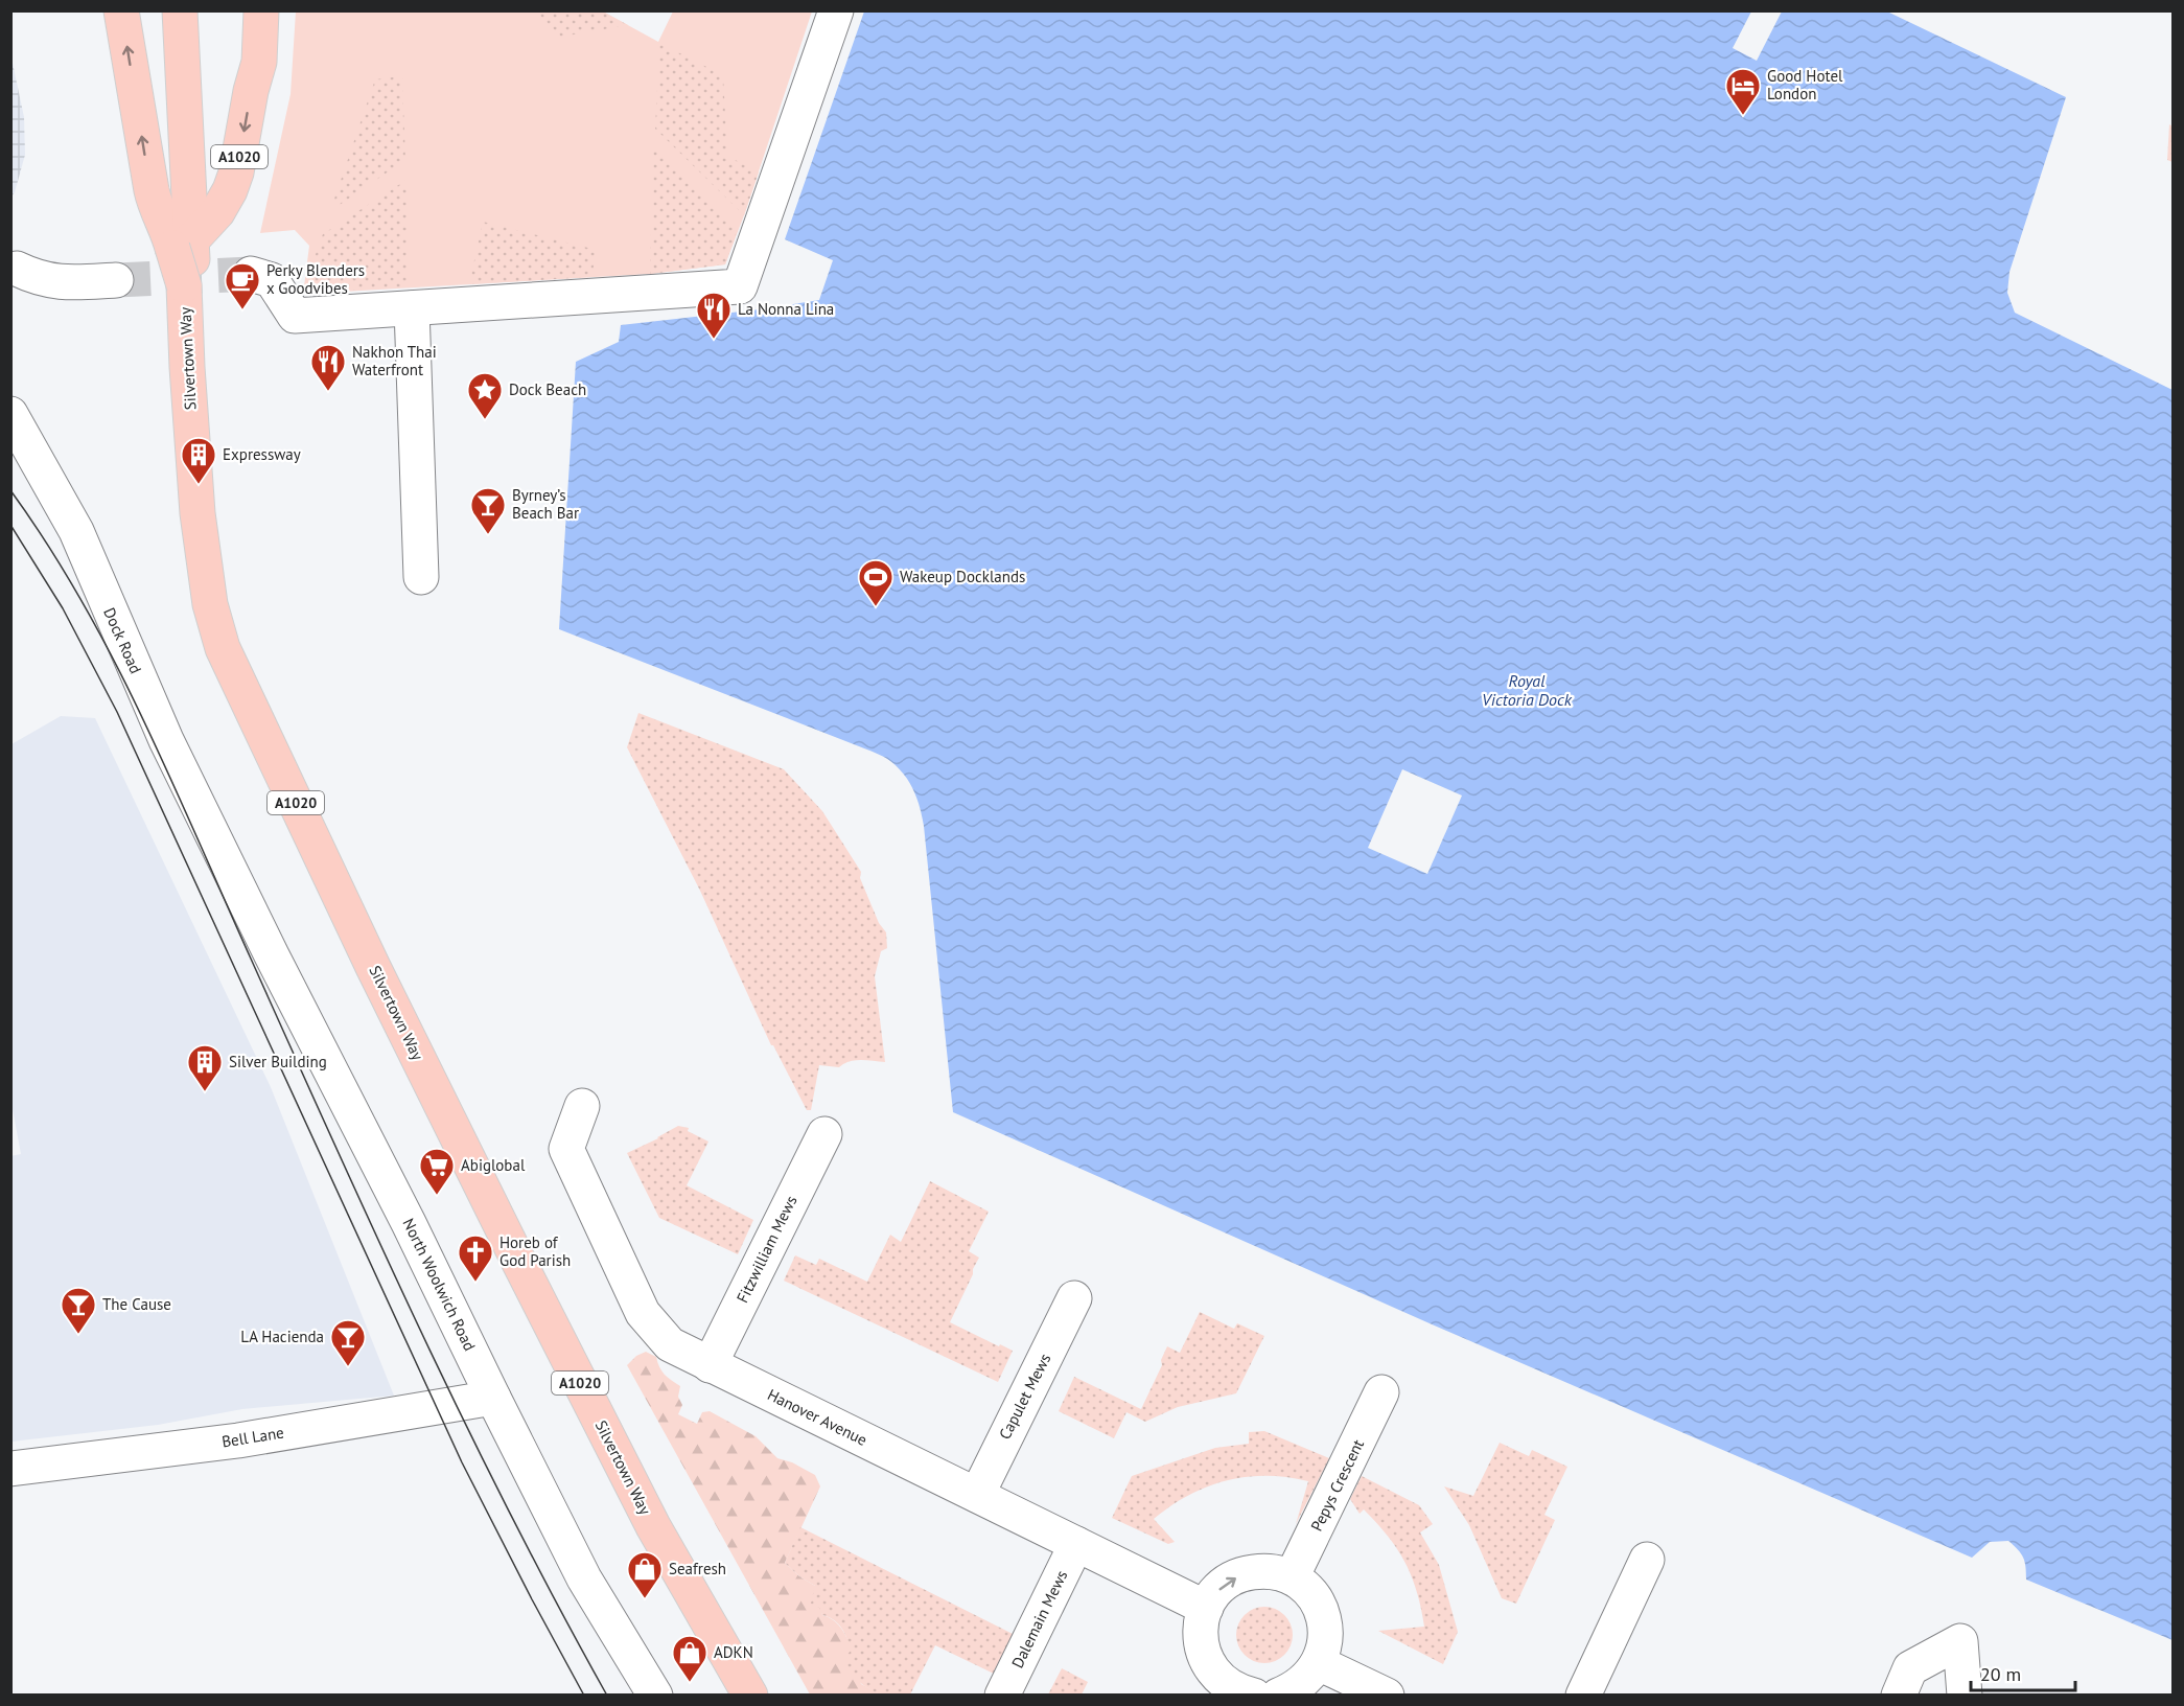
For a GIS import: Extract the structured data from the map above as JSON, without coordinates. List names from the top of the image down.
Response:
{
  "streets": {
    "main road": ["A1020", "Silvertown Way"],
    "street": [
      "Dock Road",
      "Fitzwilliam Mews",
      "North Woolwich Road",
      "Capulet Mews",
      "Hanover Avenue",
      "Bell Lane",
      "Pepys Crescent",
      "Dalemain Mews"
    ]
  },
  "crossings": [
    ["A1020", "Silvertown Way"],
    ["Dock Road", "North Woolwich Road"],
    ["Fitzwilliam Mews", "Hanover Avenue"],
    ["North Woolwich Road", "Bell Lane"],
    ["Capulet Mews", "Hanover Avenue"],
    ["Hanover Avenue", "Dalemain Mews"]
  ],
  "water": ["Royal Victoria Dock"],
  "places": {
    "hotel": ["Good Hotel London"],
    "cafe": ["Perky Blenders x Goodvibes"],
    "restaurant": ["La Nonna Lina", "Nakhon Thai Waterfront"],
    "place": ["Dock Beach"],
    "building": ["Expressway", "Silver Building"],
    "bar": ["Byrney’s Beach Bar", "The Cause", "LA Hacienda"],
    "sports": ["Wakeup Docklands"],
    "supermarket": ["Abiglobal"],
    "church": ["Horeb of God Parish"],
    "shop": ["Seafresh", "ADKN"]
  },
  "scale_bar": "20 m"
}
